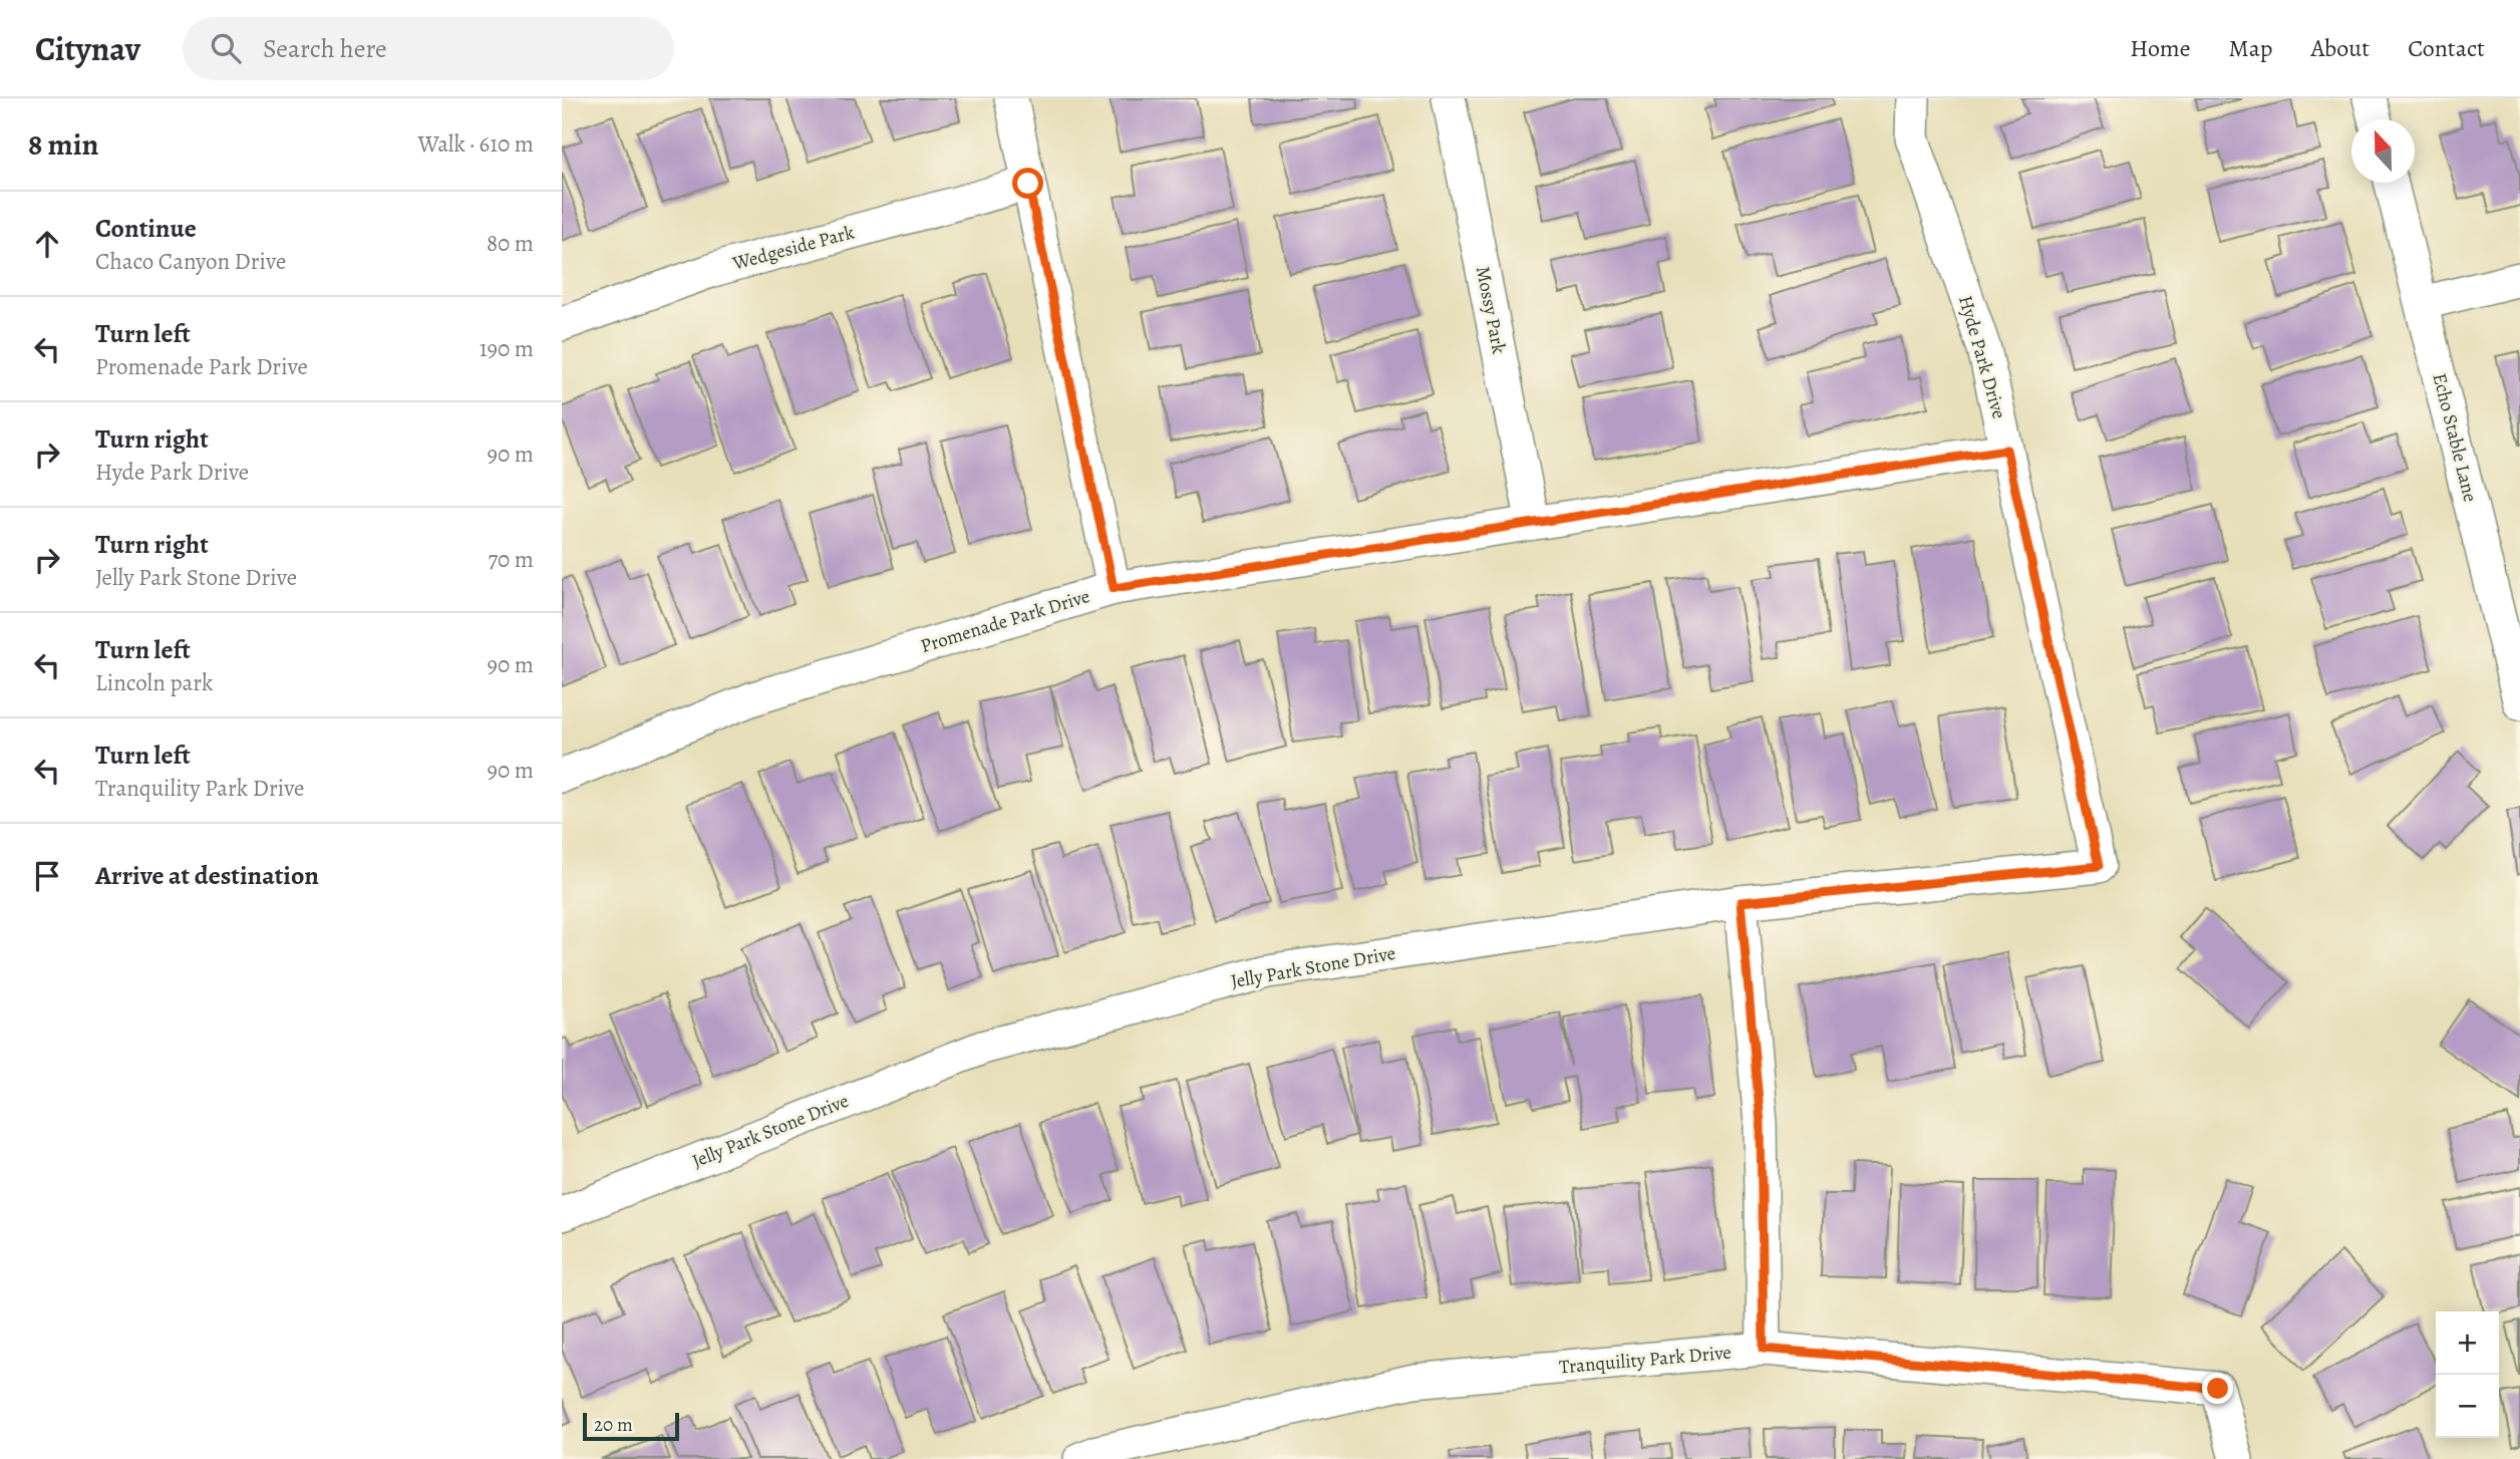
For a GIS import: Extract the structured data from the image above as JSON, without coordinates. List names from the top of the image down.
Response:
{
  "streets": {
    "street": [
      "Wedgeside Park",
      "Mossy Park",
      "Hyde Park Drive",
      "Echo Stable Lane",
      "Promenade Park Drive",
      "Jelly Park Stone Drive",
      "Tranquility Park Drive"
    ]
  },
  "crossings": [
    ["Mossy Park", "Promenade Park Drive"],
    ["Hyde Park Drive", "Promenade Park Drive"],
    ["Hyde Park Drive", "Jelly Park Stone Drive"]
  ],
  "scale_bar": "20 m",
  "north": "top",
  "page": {
    "header": "Citynav",
    "search": "Search here",
    "nav": [
      "Home",
      "Map",
      "About",
      "Contact"
    ],
    "heading": ["8 min", "Walk · 610 m"],
    "list": [
      ["Continue", "Chaco Canyon Drive", "80 m"],
      ["Turn left", "Promenade Park Drive", "190 m"],
      ["Turn right", "Hyde Park Drive", "90 m"],
      ["Turn right", "Jelly Park Stone Drive", "70 m"],
      ["Turn left", "Lincoln park", "90 m"],
      ["Turn left", "Tranquility Park Drive", "90 m"],
      "Arrive at destination"
    ],
    "map_buttons": ["+", "−"],
    "scale": "20 m"
  }
}
